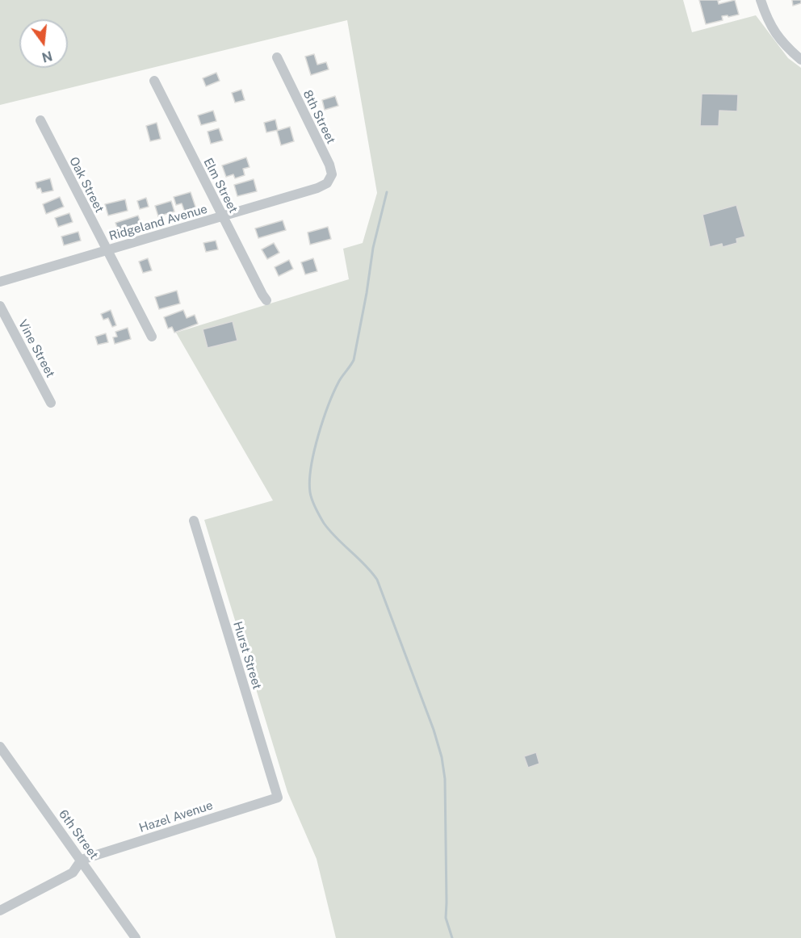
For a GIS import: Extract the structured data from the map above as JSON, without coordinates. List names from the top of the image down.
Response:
{
  "streets": {
    "street": [
      "8th Street",
      "Oak Street",
      "Elm Street",
      "Ridgeland Avenue",
      "Vine Street",
      "Hurst Street",
      "Hazel Avenue",
      "6th Street"
    ]
  },
  "crossings": [
    ["8th Street", "Ridgeland Avenue"],
    ["Oak Street", "Ridgeland Avenue"],
    ["Elm Street", "Ridgeland Avenue"],
    ["Hurst Street", "Hazel Avenue"],
    ["Hazel Avenue", "6th Street"]
  ],
  "north": "bottom"
}
